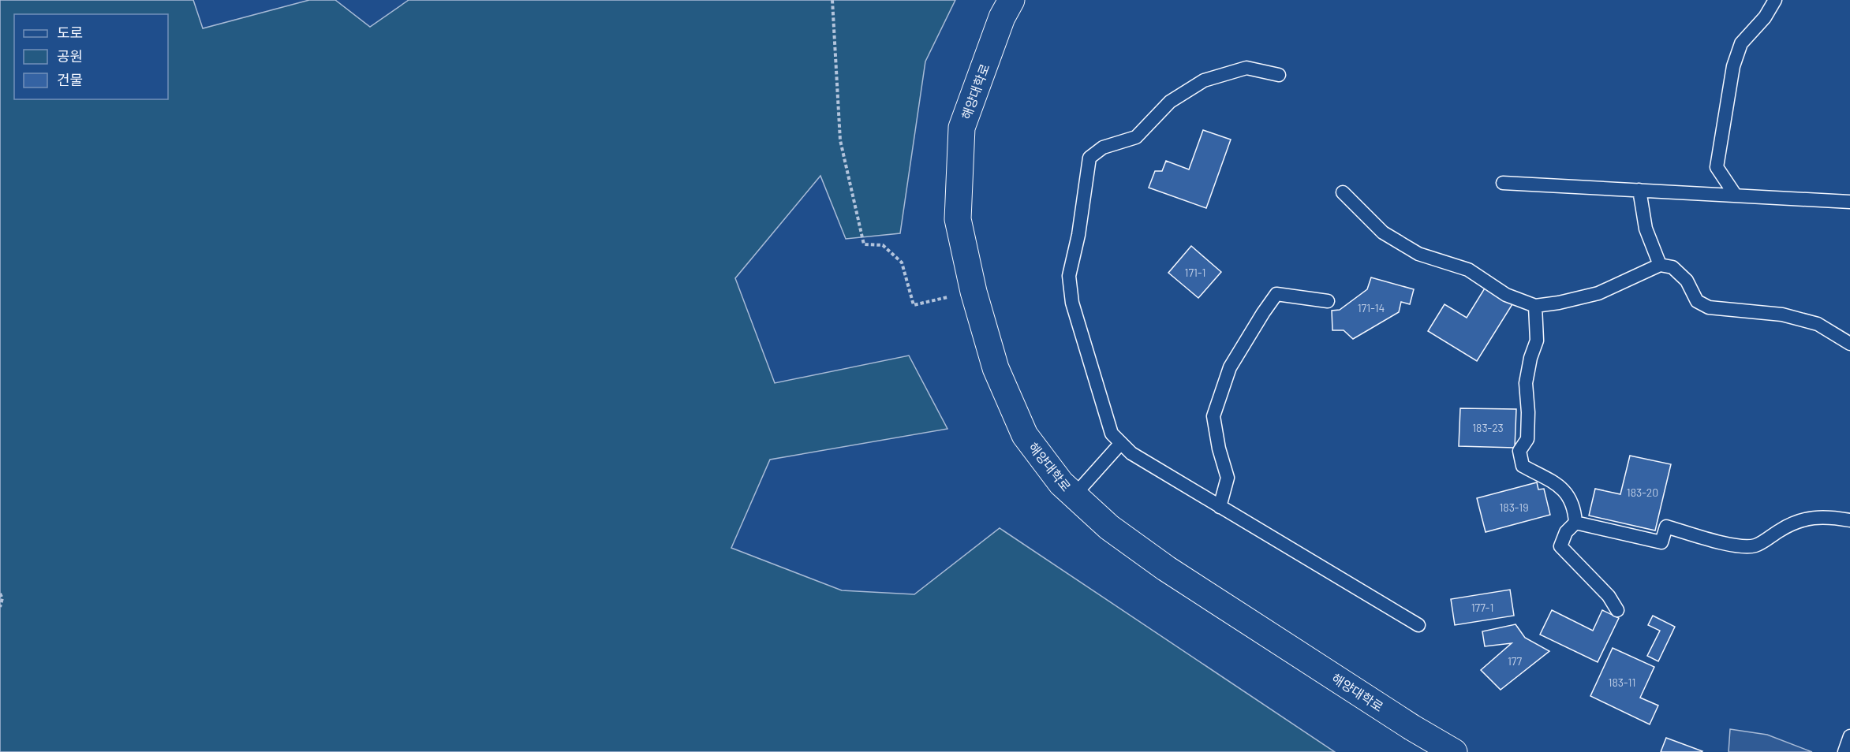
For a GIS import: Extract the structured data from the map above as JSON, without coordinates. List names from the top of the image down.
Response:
{
  "streets": {
    "street": ["해양대학로"]
  },
  "house_numbers": [
    "171-1",
    "171-14",
    "183-23",
    "183-20",
    "183-19",
    "177-1",
    "177",
    "183-11"
  ],
  "legend": ["도로", "공원", "건물"]
}
